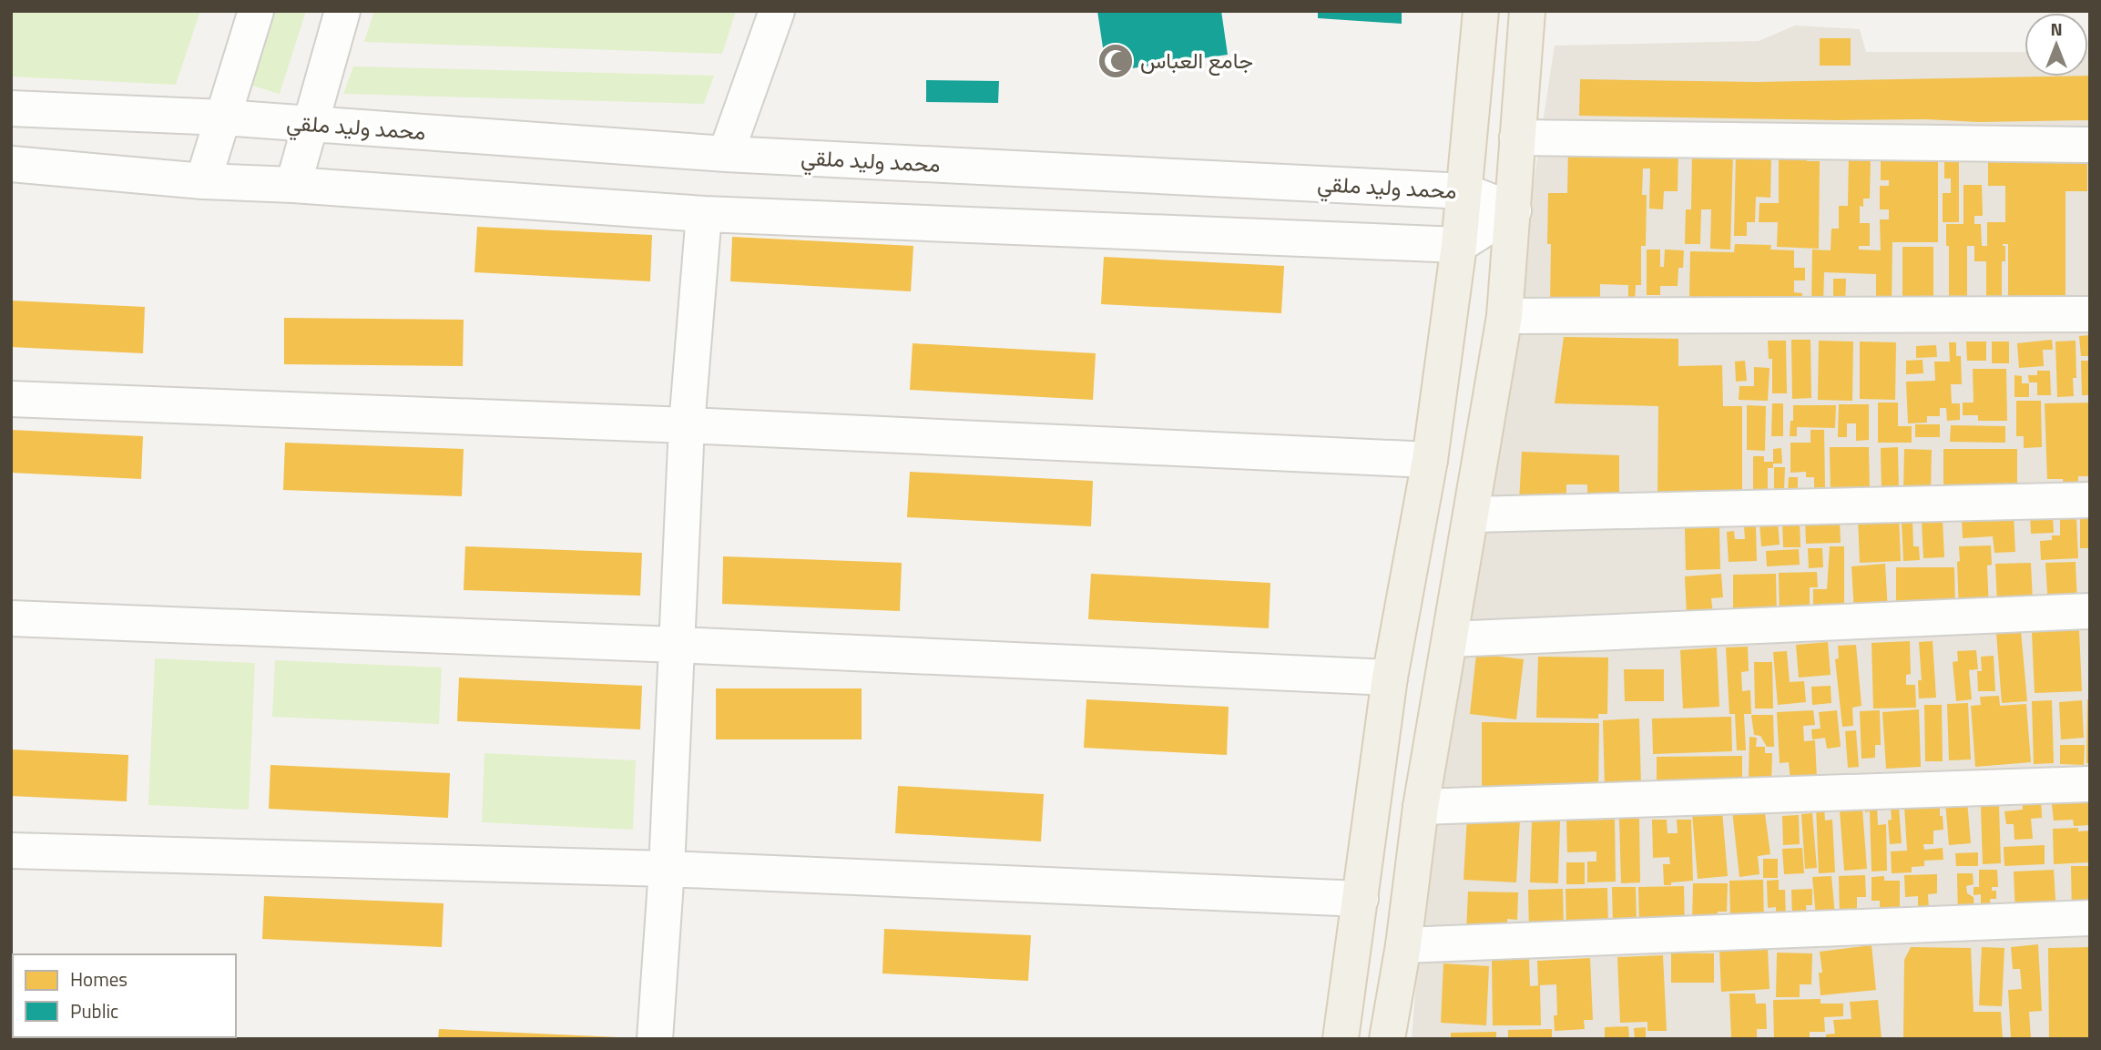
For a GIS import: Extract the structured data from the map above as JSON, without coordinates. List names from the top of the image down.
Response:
{
  "streets": {
    "street": ["محمد وليد ملقي"]
  },
  "places": {
    "mosque": ["جامع العباس"]
  },
  "legend": ["Homes", "Public"],
  "north": "top"
}
